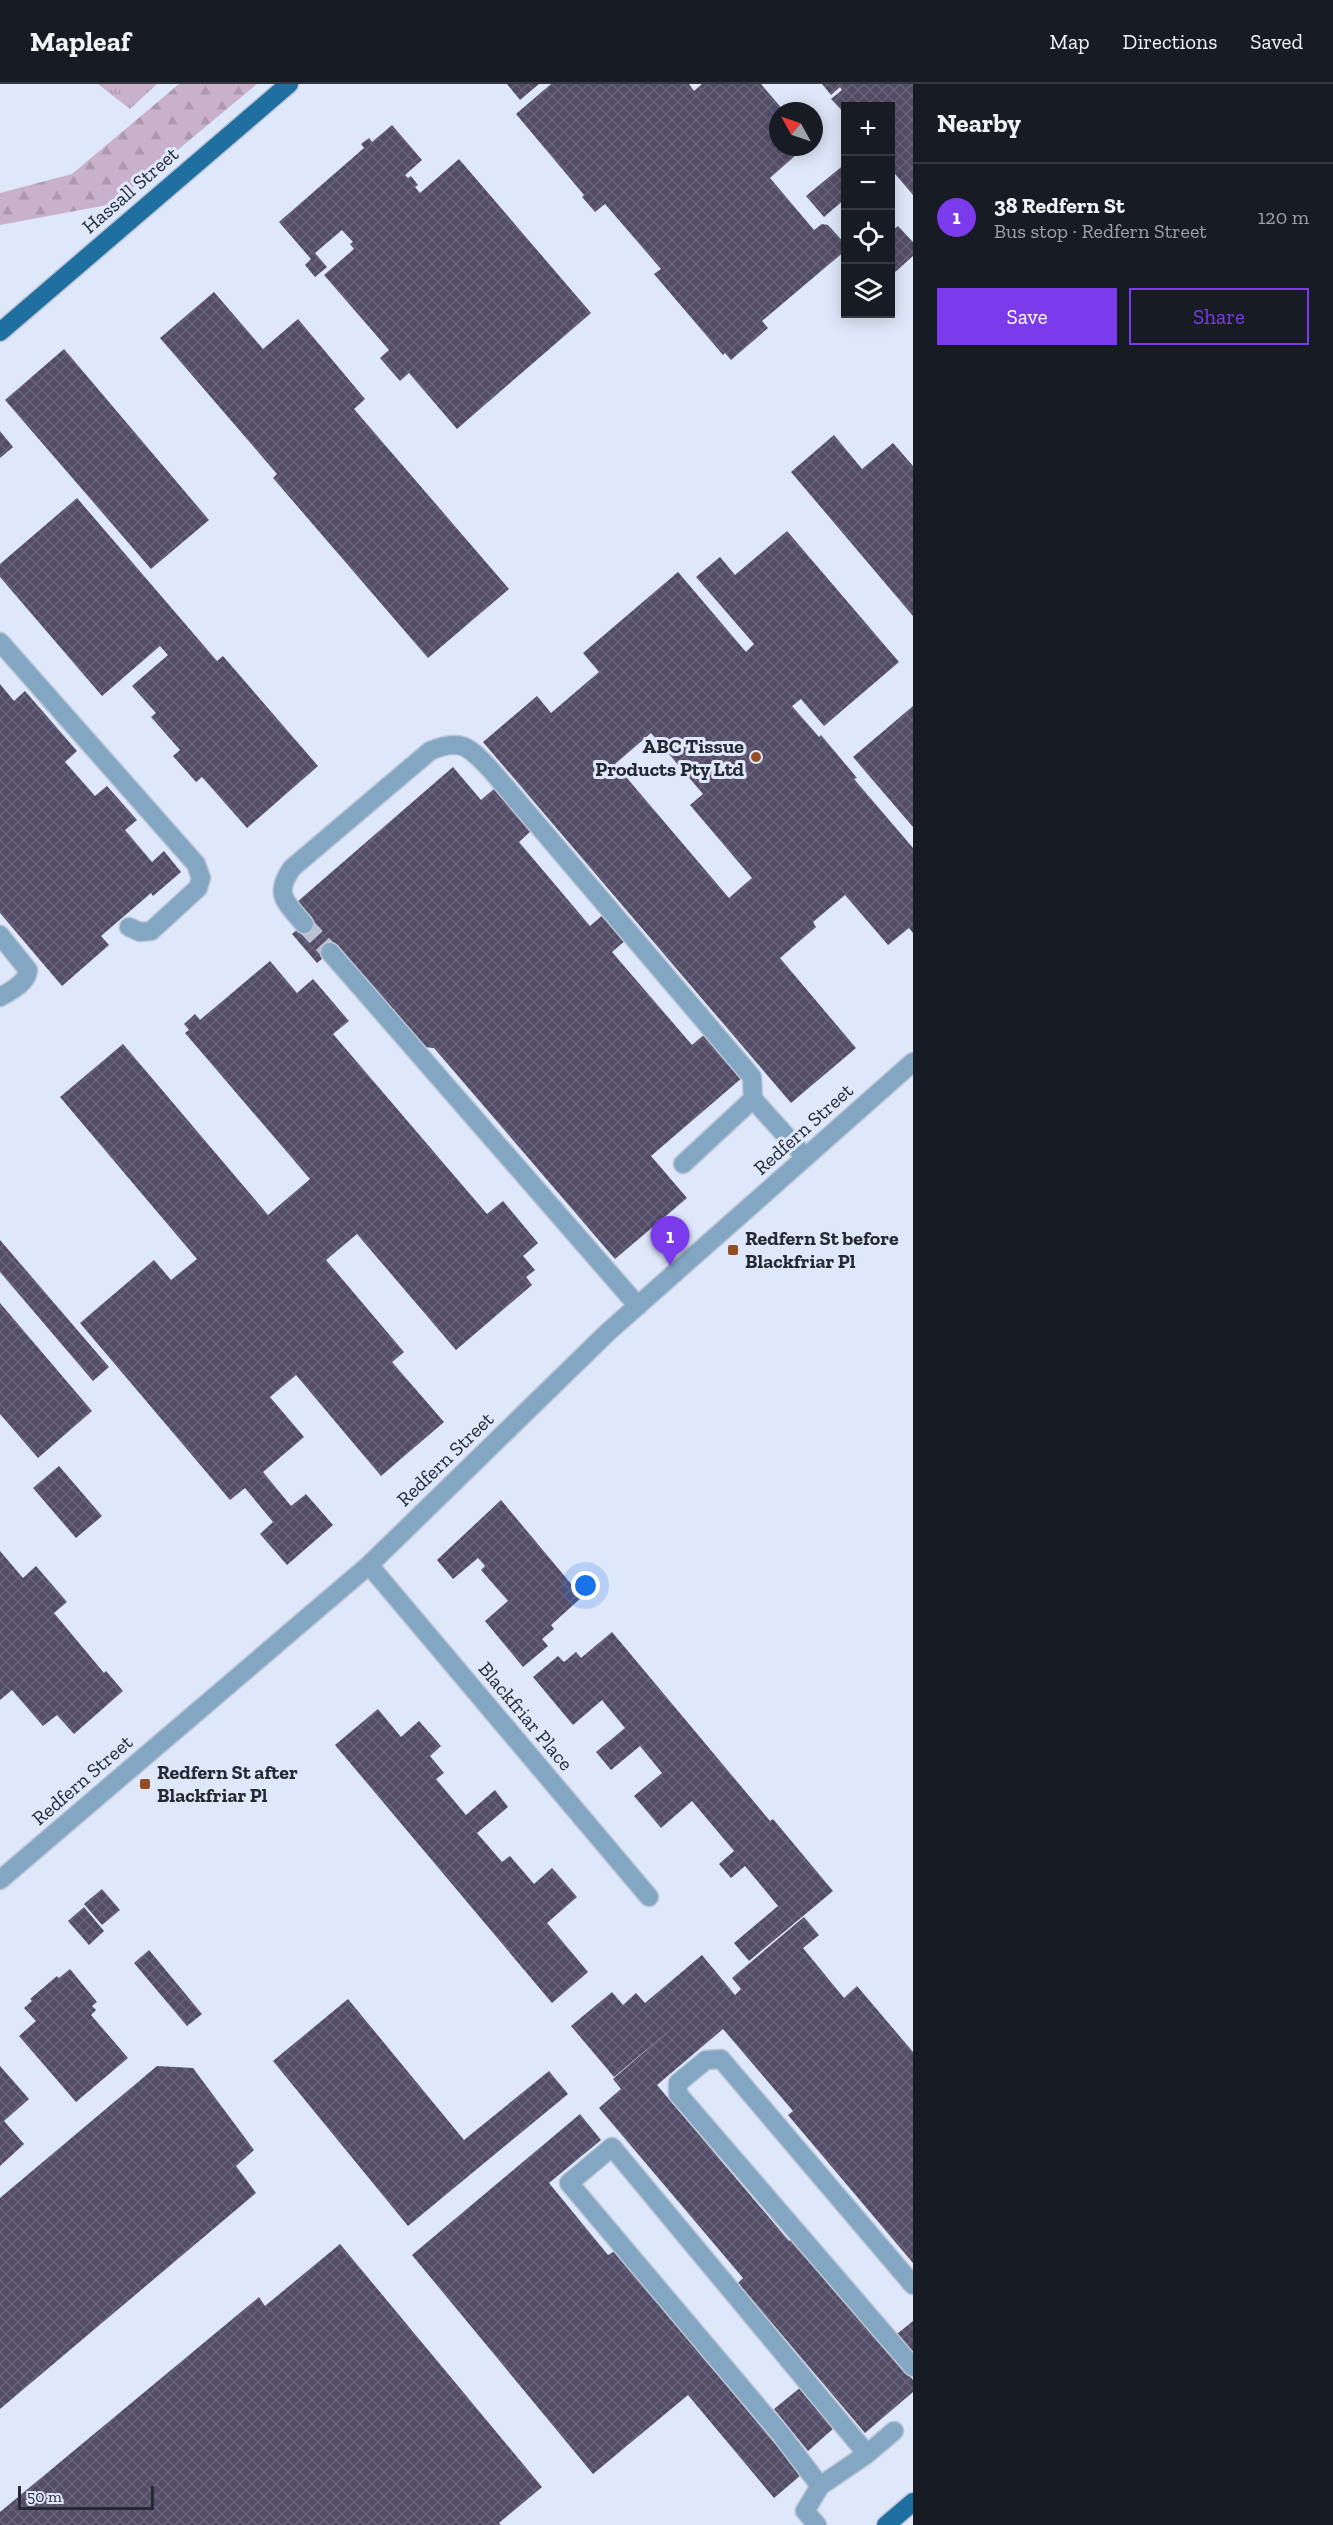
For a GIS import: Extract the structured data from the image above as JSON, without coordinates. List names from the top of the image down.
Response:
{
  "streets": {
    "main road": ["Hassall Street"],
    "street": ["Redfern Street", "Blackfriar Place"]
  },
  "crossings": [
    ["Redfern Street", "Blackfriar Place"]
  ],
  "places": {
    "other": ["ABC Tissue Products Pty Ltd"],
    "transit": ["Redfern St before Blackfriar Pl", "Redfern St after Blackfriar Pl"]
  },
  "scale_bar": "50 m",
  "north": "top left",
  "page": {
    "header": "Mapleaf",
    "nav": ["Map", "Directions", "Saved"],
    "heading": "Nearby",
    "map_buttons": ["+", "−"],
    "list": [
      {
        "mark": "1",
        "name": "38 Redfern St",
        "note": "Bus stop · Redfern Street",
        "value": "120 m"
      }
    ],
    "buttons": ["Save", "Share"],
    "pins": "1",
    "scale": "50 m"
  }
}
